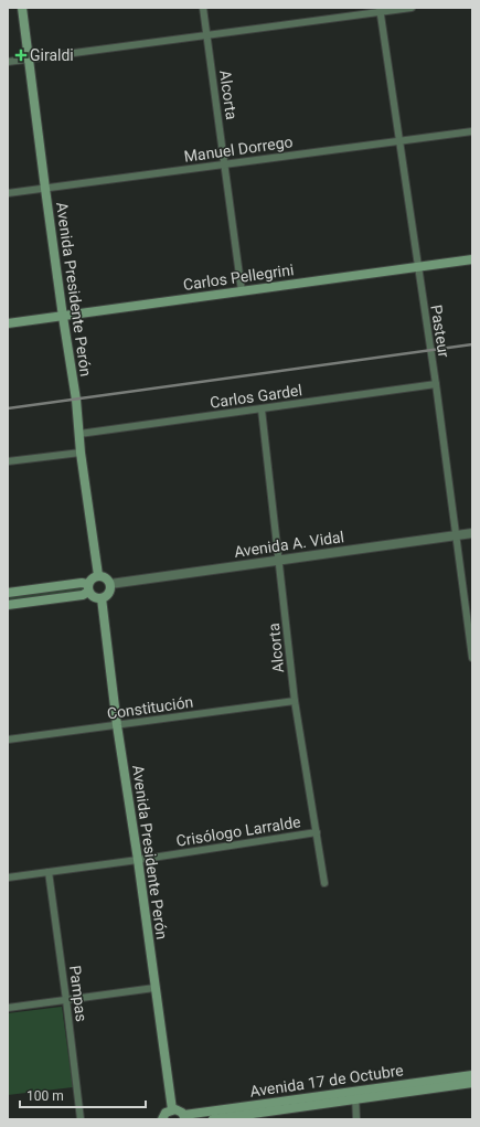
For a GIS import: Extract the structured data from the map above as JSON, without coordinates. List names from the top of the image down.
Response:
{
  "streets": {
    "main road": ["Carlos Pellegrini", "Avenida Presidente Perón", "Avenida 17 de Octubre"],
    "street": [
      "Alcorta",
      "Manuel Dorrego",
      "Pasteur",
      "Carlos Gardel",
      "Avenida A. Vidal",
      "Constitución",
      "Crisólogo Larralde",
      "Pampas"
    ]
  },
  "crossings": [
    ["Alcorta", "Manuel Dorrego"],
    ["Alcorta", "Carlos Pellegrini"],
    ["Alcorta", "Carlos Gardel"],
    ["Alcorta", "Avenida A. Vidal"],
    ["Alcorta", "Constitución"],
    ["Alcorta", "Crisólogo Larralde"],
    ["Manuel Dorrego", "Avenida Presidente Perón"],
    ["Manuel Dorrego", "Pasteur"],
    ["Carlos Pellegrini", "Avenida Presidente Perón"],
    ["Carlos Pellegrini", "Pasteur"],
    ["Avenida Presidente Perón", "Carlos Gardel"],
    ["Avenida Presidente Perón", "Avenida A. Vidal"],
    ["Avenida Presidente Perón", "Constitución"],
    ["Avenida Presidente Perón", "Crisólogo Larralde"],
    ["Pasteur", "Carlos Gardel"],
    ["Pasteur", "Avenida A. Vidal"],
    ["Crisólogo Larralde", "Pampas"]
  ],
  "places": {
    "health": ["Giraldi"]
  },
  "scale_bar": "100 m"
}
